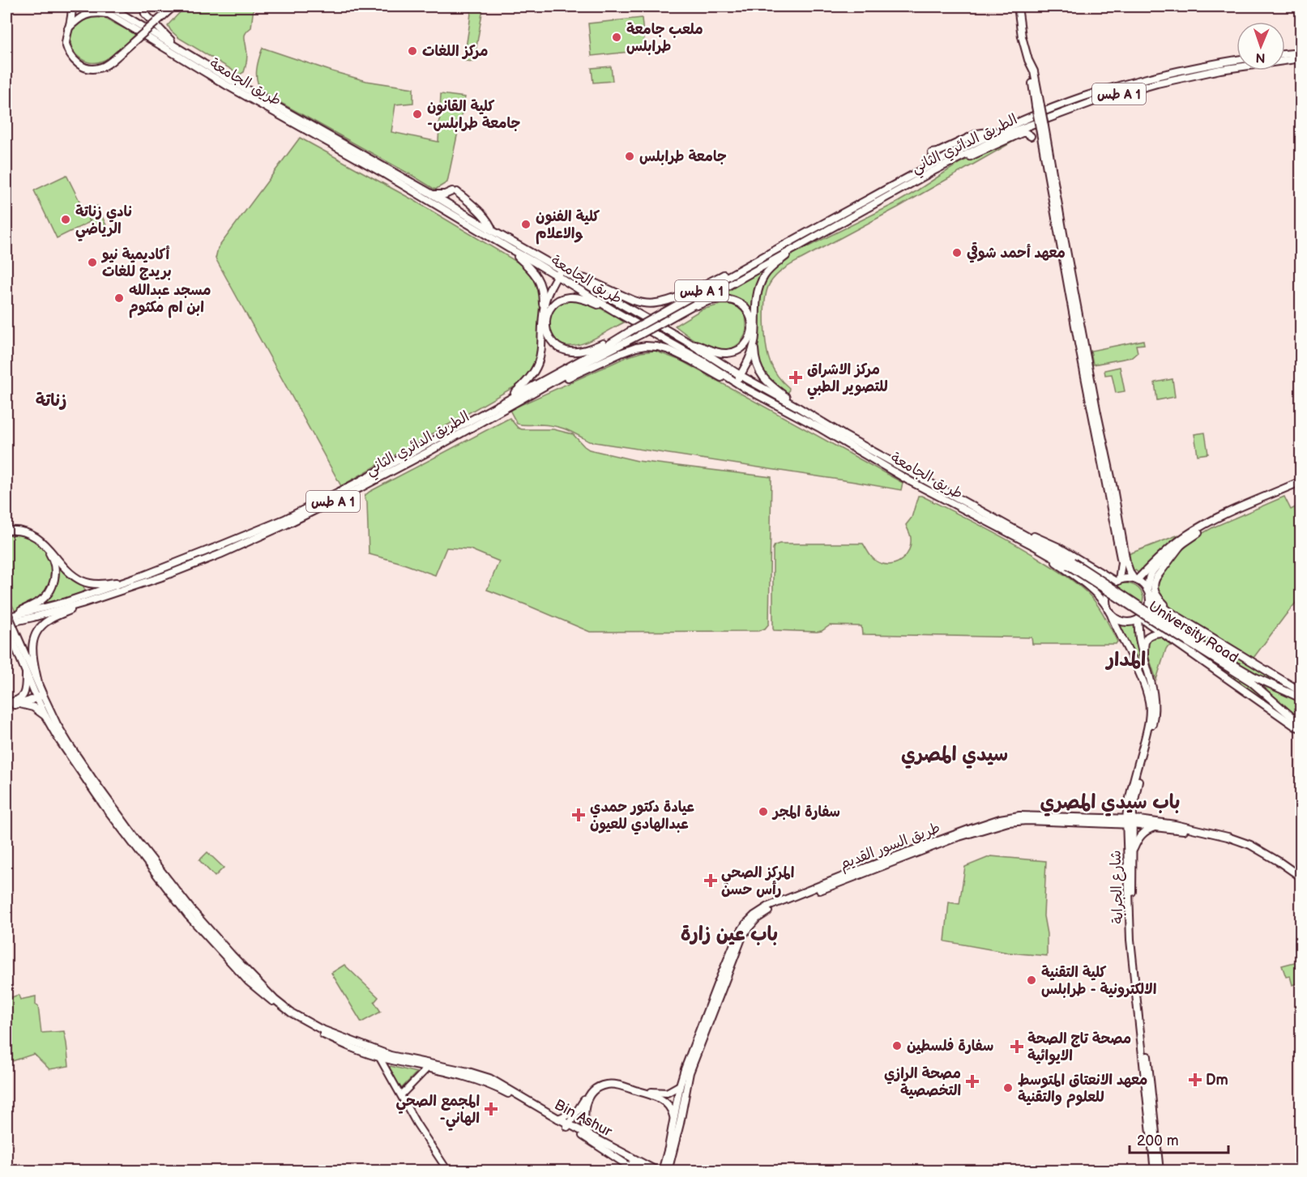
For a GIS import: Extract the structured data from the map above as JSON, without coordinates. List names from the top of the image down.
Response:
{
  "streets": {
    "main road": [
      "طريق الجامعة",
      "طس A 1",
      "الطريق الدائري الثاني",
      "University Road",
      "طريق السور القديم",
      "شارع الجرابة",
      "Bin Ashur"
    ]
  },
  "crossings": [
    ["طريق الجامعة", "University Road"],
    ["طريق السور القديم", "شارع الجرابة"]
  ],
  "districts": [
    "زناتة",
    "المدار",
    "سيدي المصري",
    "باب سيدي المصري",
    "باب عين زارة"
  ],
  "places": {
    "other": [
      "ملعب جامعة طرابلس",
      "مركز اللغات",
      "كلية القانون -جامعة طرابلس",
      "جامعة طرابلس",
      "نادي زناتة الرياضي",
      "كلية الفنون والاعلام",
      "معهد أحمد شوقي",
      "أكاديمية نيو بريدج للغات",
      "مسجد عبدالله ابن ام مكثوم",
      "سفارة المجر",
      "كلية التقنية الالكترونية - طرابلس",
      "سفارة فلسطين",
      "معهد الانعتاق المتوسط للعلوم والتقنية"
    ],
    "health": [
      "مركز الاشراق للتصوير الطبي",
      "عيادة دكتور حمدي عبدالهادي للعيون",
      "المركز الصحي رأس حسن",
      "مصحة تاج الصحة الايوائية",
      "Dm",
      "مصحة الرازي التخصصية",
      "المجمع الصحي -الهاني"
    ]
  },
  "scale_bar": "200 m",
  "north": "bottom"
}
